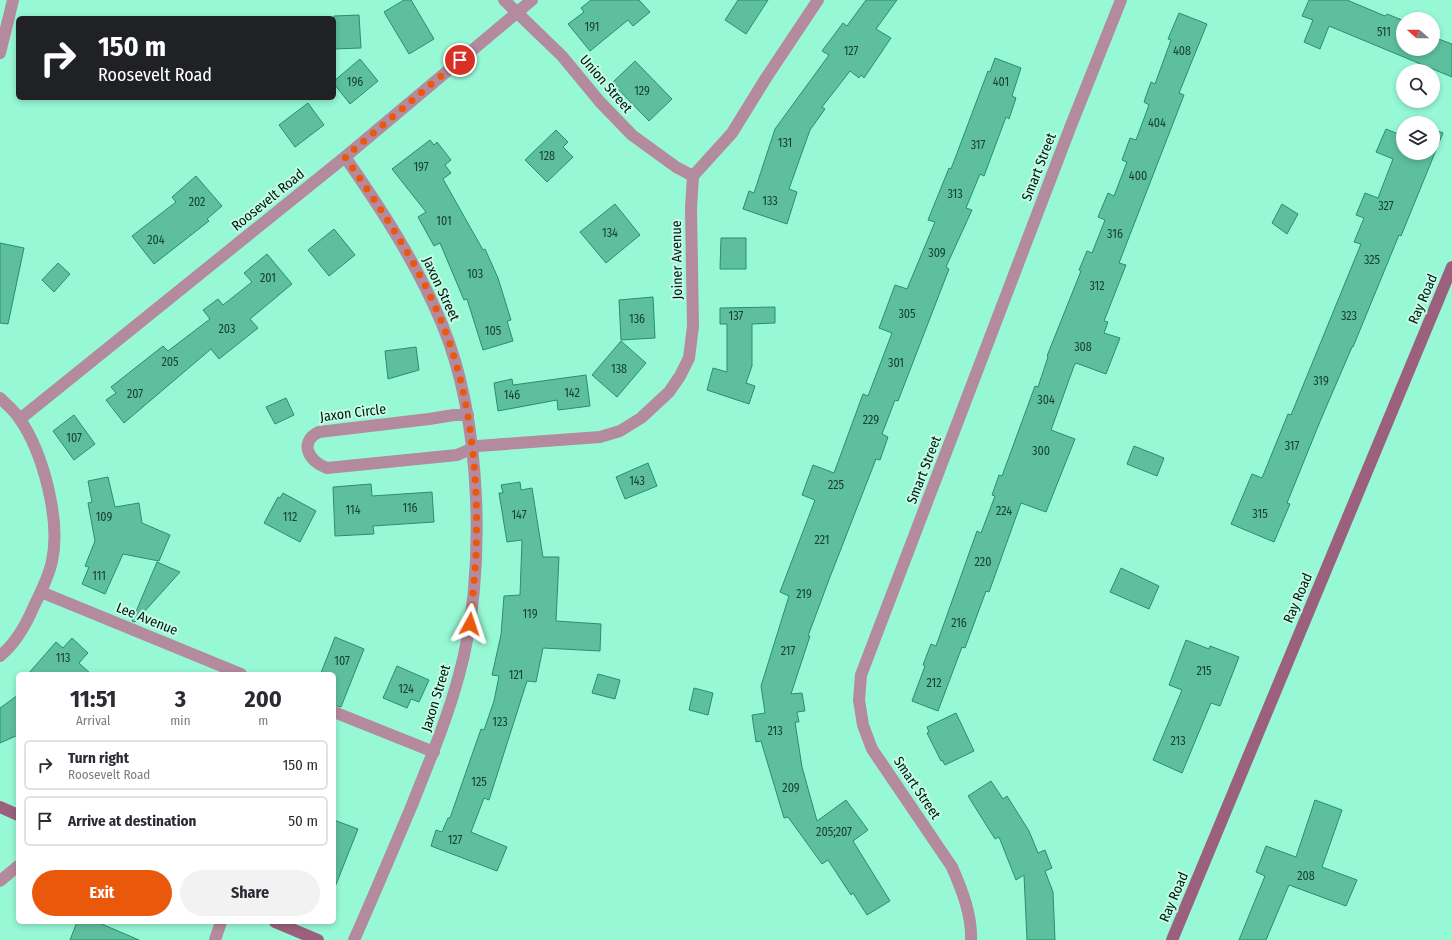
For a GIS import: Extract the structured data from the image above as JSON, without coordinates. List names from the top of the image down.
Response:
{
  "streets": {
    "street": [
      "Union Street",
      "Smart Street",
      "Roosevelt Road",
      "Joiner Avenue",
      "Jaxon Street",
      "Ray Road",
      "Jaxon Circle",
      "Lee Avenue"
    ]
  },
  "crossings": [
    ["Union Street", "Roosevelt Road"],
    ["Union Street", "Joiner Avenue"],
    ["Roosevelt Road", "Jaxon Street"],
    ["Joiner Avenue", "Jaxon Street"],
    ["Joiner Avenue", "Jaxon Circle"],
    ["Jaxon Street", "Jaxon Circle"]
  ],
  "house_numbers": [
    "191",
    "511",
    "127",
    "408",
    "196",
    "401",
    "129",
    "404",
    "131",
    "317",
    "128",
    "197",
    "400",
    "313",
    "133",
    "202",
    "327",
    "101",
    "134",
    "316",
    "204",
    "309",
    "325",
    "103",
    "201",
    "312",
    "305",
    "137",
    "323",
    "136",
    "203",
    "105",
    "308",
    "205",
    "301",
    "138",
    "319",
    "142",
    "207",
    "146",
    "304",
    "229",
    "107",
    "317",
    "300",
    "143",
    "225",
    "116",
    "114",
    "224",
    "315",
    "147",
    "109",
    "112",
    "221",
    "220",
    "111",
    "219",
    "119",
    "216",
    "217",
    "113",
    "107",
    "215",
    "121",
    "212",
    "124",
    "123",
    "213",
    "213",
    "125",
    "209",
    "205;207",
    "127",
    "208"
  ],
  "north": "left",
  "page": {
    "turn": ["150 m", "Roosevelt Road"],
    "eta": [
      "11:51",
      "Arrival",
      "3",
      "min",
      "200",
      "m"
    ],
    "list": [
      {
        "name": "Turn right",
        "note": "Roosevelt Road",
        "value": "150 m"
      },
      {
        "name": "Arrive at destination",
        "value": "50 m"
      }
    ],
    "buttons": ["Exit", "Share"]
  }
}
